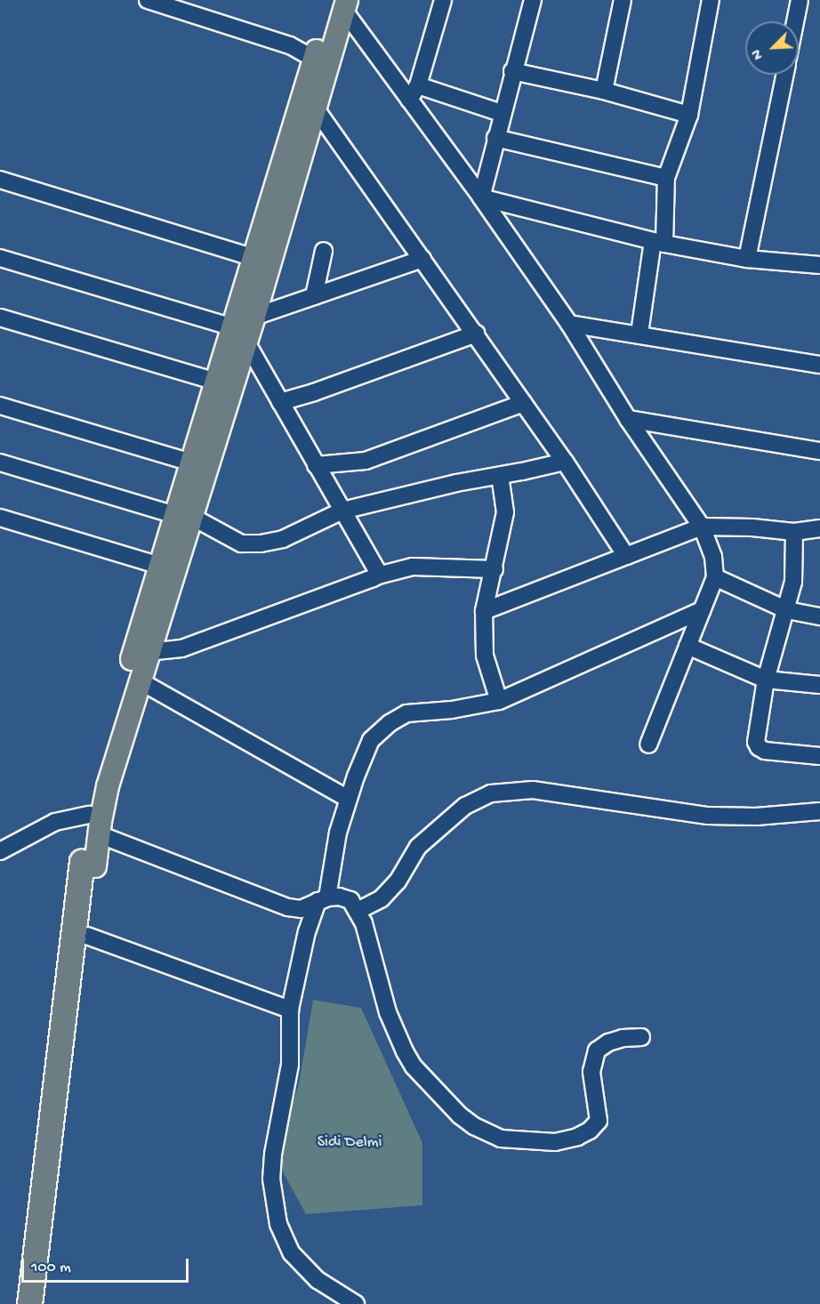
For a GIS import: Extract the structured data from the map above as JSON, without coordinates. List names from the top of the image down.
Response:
{
  "parks": ["Sidi Delmi"],
  "scale_bar": "100 m",
  "north": "bottom left"
}
